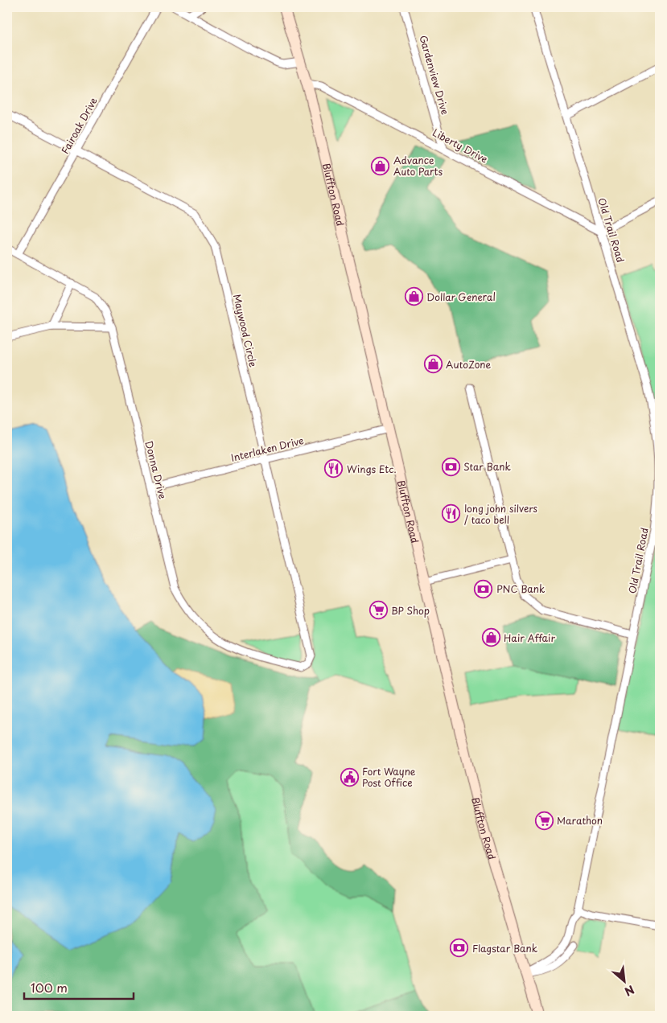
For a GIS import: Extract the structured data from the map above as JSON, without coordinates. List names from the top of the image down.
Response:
{
  "streets": {
    "main road": ["Bluffton Road"],
    "street": [
      "Gardenview Drive",
      "Fairoak Drive",
      "Liberty Drive",
      "Old Trail Road",
      "Maywood Circle",
      "Interlaken Drive",
      "Donna Drive"
    ]
  },
  "crossings": [
    ["Gardenview Drive", "Liberty Drive"],
    ["Fairoak Drive", "Maywood Circle"],
    ["Fairoak Drive", "Donna Drive"],
    ["Liberty Drive", "Bluffton Road"],
    ["Liberty Drive", "Old Trail Road"],
    ["Bluffton Road", "Old Trail Road"],
    ["Bluffton Road", "Interlaken Drive"],
    ["Maywood Circle", "Interlaken Drive"],
    ["Maywood Circle", "Donna Drive"],
    ["Interlaken Drive", "Donna Drive"]
  ],
  "places": {
    "shop": [
      "Advance Auto Parts",
      "Dollar General",
      "AutoZone",
      "Hair Affair"
    ],
    "bank": ["Star Bank", "PNC Bank", "Flagstar Bank"],
    "restaurant": ["Wings Etc.", "long john silvers / taco bell"],
    "supermarket": ["BP Shop", "Marathon"],
    "public building": ["Fort Wayne Post Office"]
  },
  "scale_bar": "100 m",
  "north": "bottom right"
}
